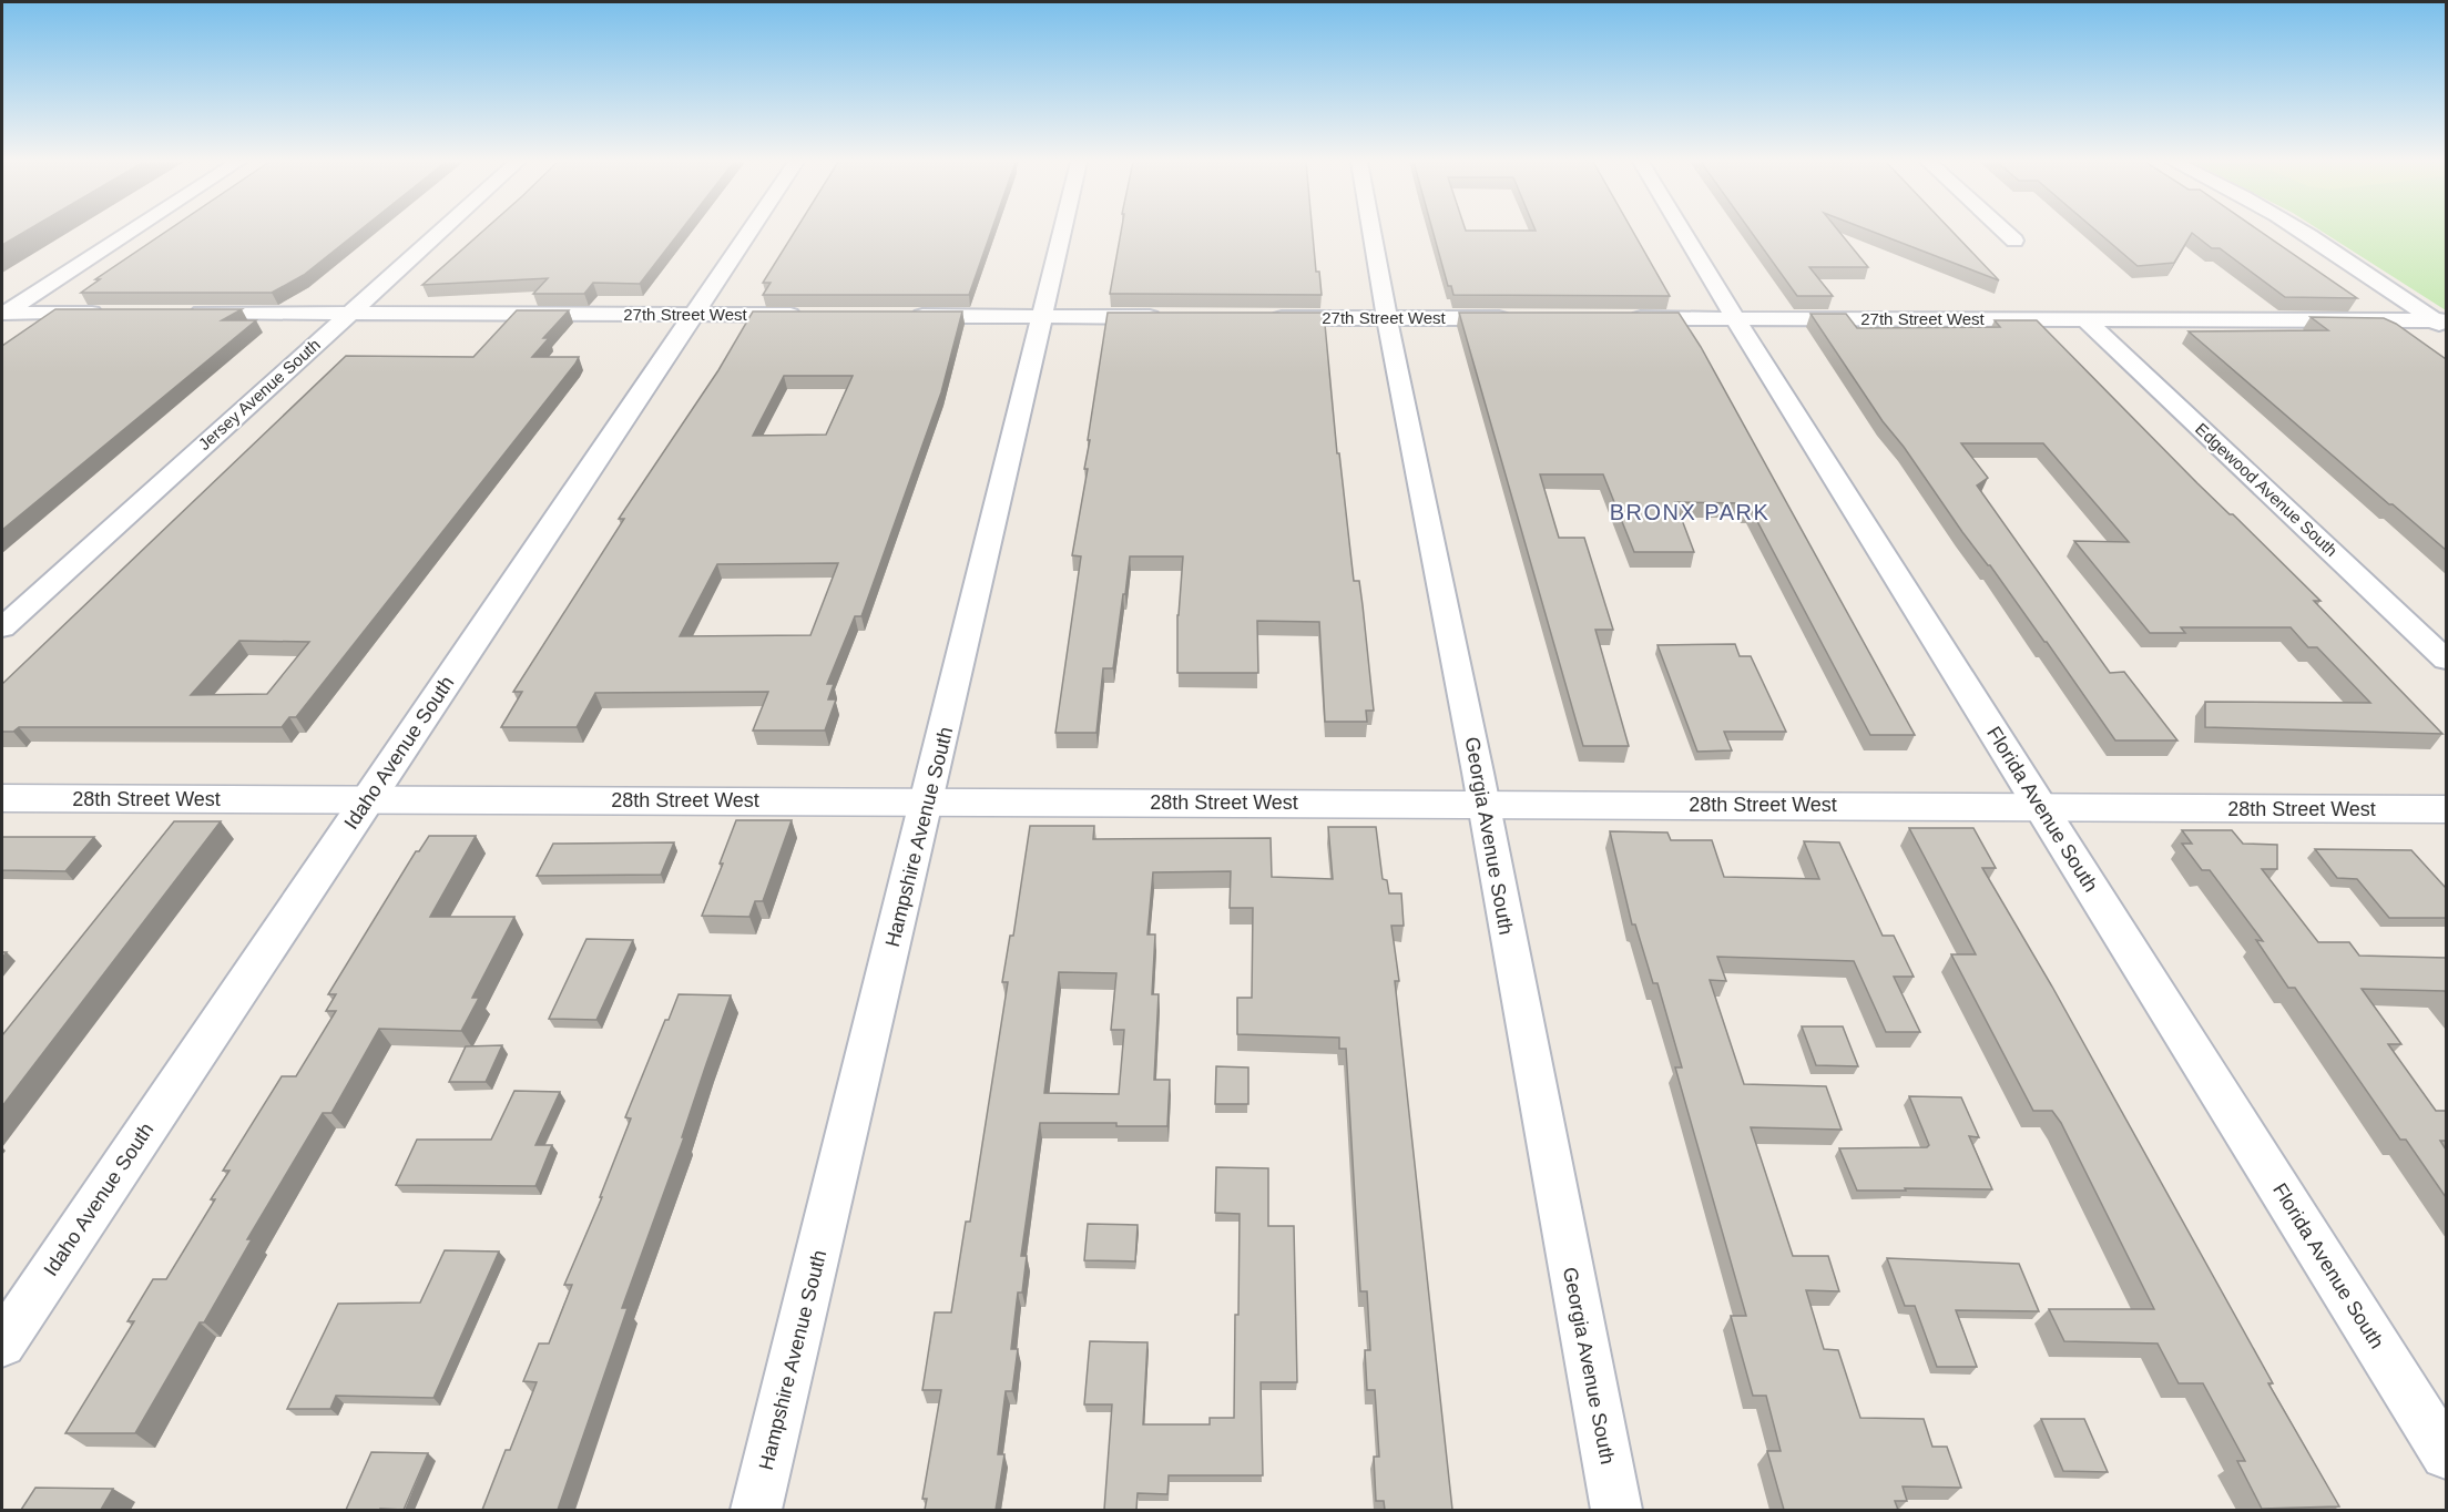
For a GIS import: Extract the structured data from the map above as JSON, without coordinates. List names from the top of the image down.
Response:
{
  "streets": {
    "street": [
      "27th Street West",
      "Jersey Avenue South",
      "Edgewood Avenue South",
      "Idaho Avenue South",
      "28th Street West",
      "Florida Avenue South",
      "Georgia Avenue South",
      "Hampshire Avenue South"
    ]
  },
  "crossings": [
    ["27th Street West", "Jersey Avenue South"],
    ["27th Street West", "Edgewood Avenue South"],
    ["27th Street West", "Idaho Avenue South"],
    ["27th Street West", "Florida Avenue South"],
    ["27th Street West", "Georgia Avenue South"],
    ["Idaho Avenue South", "28th Street West"],
    ["28th Street West", "Florida Avenue South"],
    ["28th Street West", "Georgia Avenue South"],
    ["28th Street West", "Hampshire Avenue South"]
  ],
  "districts": ["BRONX PARK"]
}
